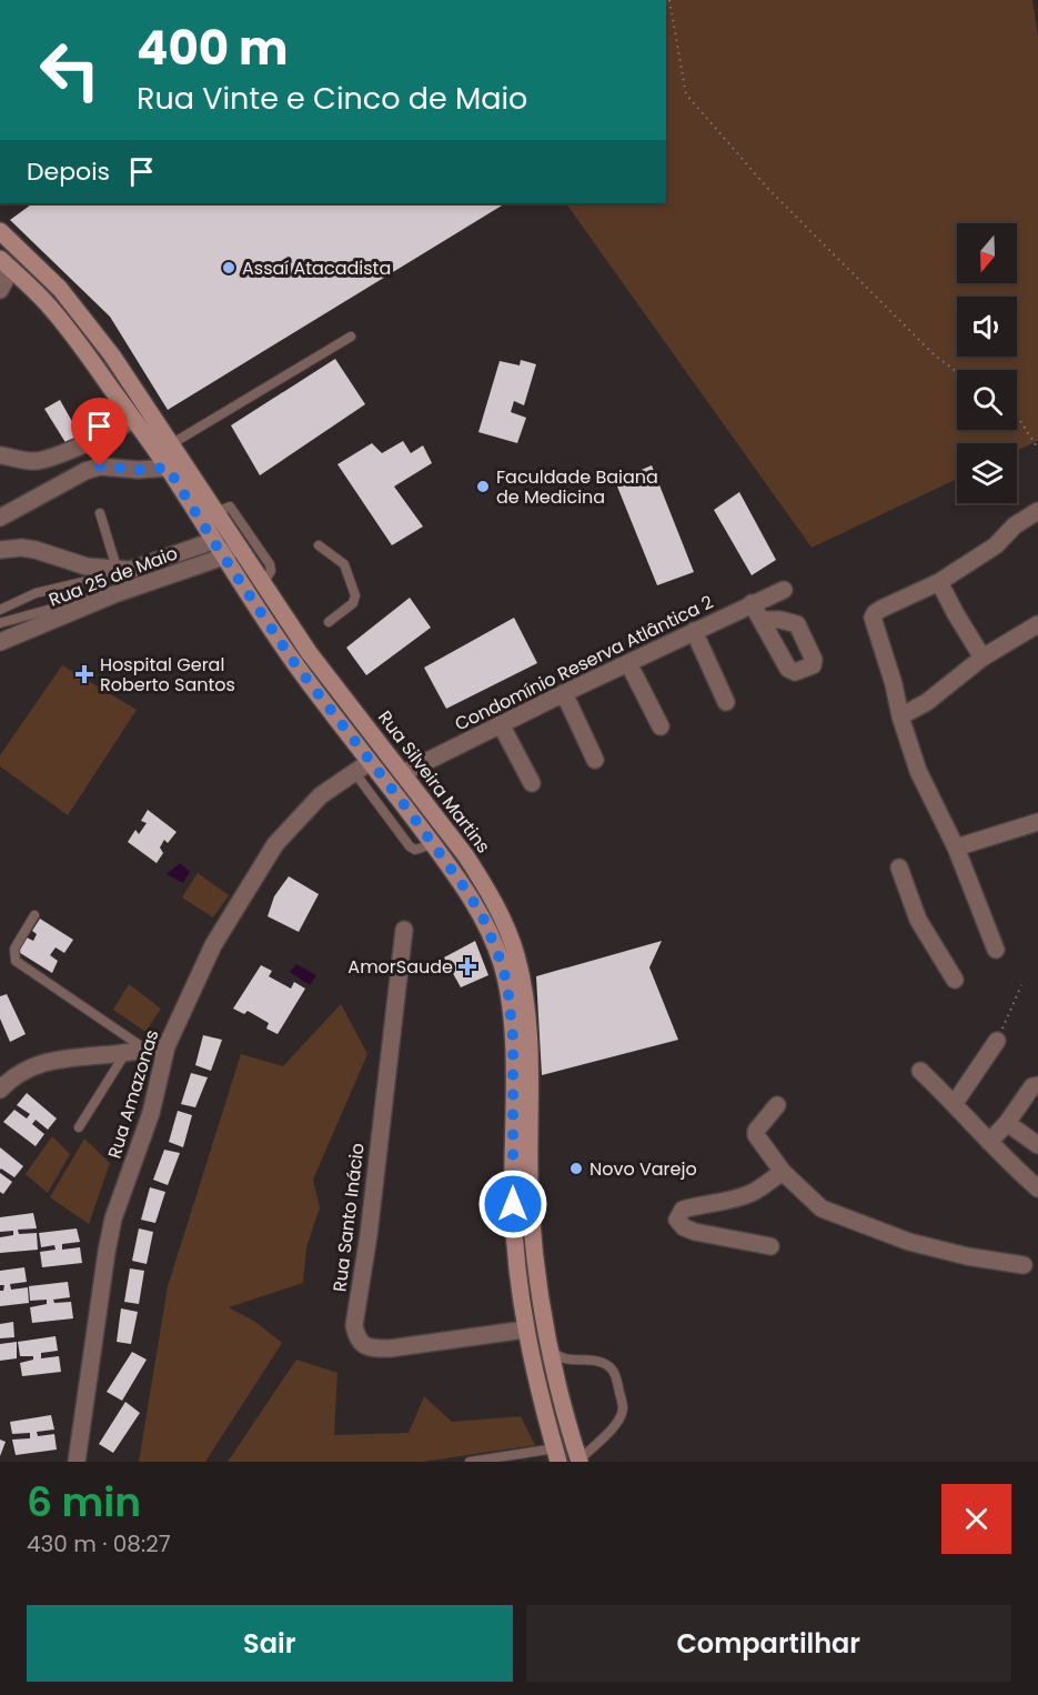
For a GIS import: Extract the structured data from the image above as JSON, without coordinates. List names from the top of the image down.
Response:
{
  "streets": {
    "main road": ["Rua Silveira Martins"],
    "street": [
      "Rua 25 de Maio",
      "Condomínio Reserva Atlântica 2",
      "Rua Amazonas",
      "Rua Santo Inácio"
    ]
  },
  "crossings": [
    ["Rua 25 de Maio", "Rua Silveira Martins"],
    ["Condomínio Reserva Atlântica 2", "Rua Silveira Martins"],
    ["Rua Silveira Martins", "Rua Amazonas"],
    ["Rua Silveira Martins", "Rua Santo Inácio"]
  ],
  "places": {
    "other": ["Assaí Atacadista", "Faculdade Baiana de Medicina", "Novo Varejo"],
    "health": ["Hospital Geral Roberto Santos", "AmorSaude"]
  },
  "north": "bottom",
  "page": {
    "turn": ["400 m", "Rua Vinte e Cinco de Maio"],
    "then": "Depois",
    "heading": ["6 min", "430 m · 08:27"],
    "buttons": ["Sair", "Compartilhar"]
  }
}
